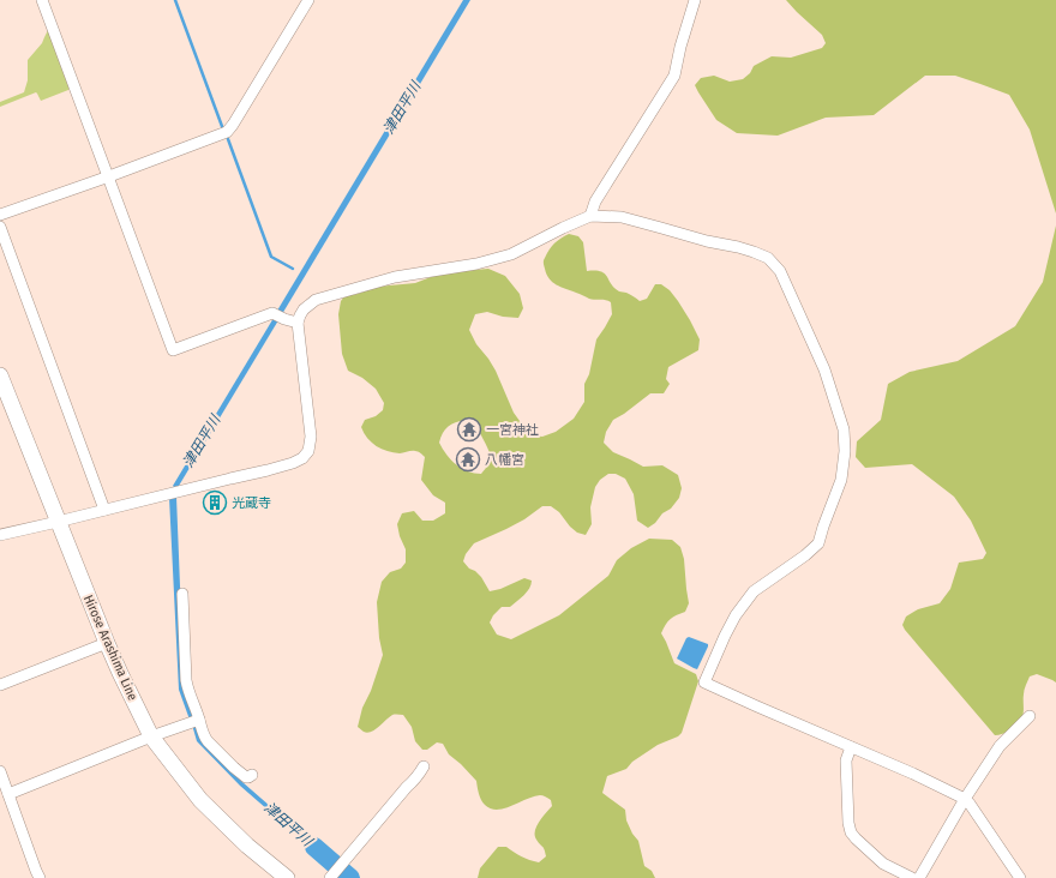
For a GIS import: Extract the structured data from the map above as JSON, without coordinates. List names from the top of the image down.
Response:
{
  "streets": {
    "main road": ["Hirose Arashima Line"]
  },
  "water": ["津田平川"],
  "places": {
    "temple": ["一宮神社", "八幡宮"],
    "building": ["光蔵寺"]
  }
}
